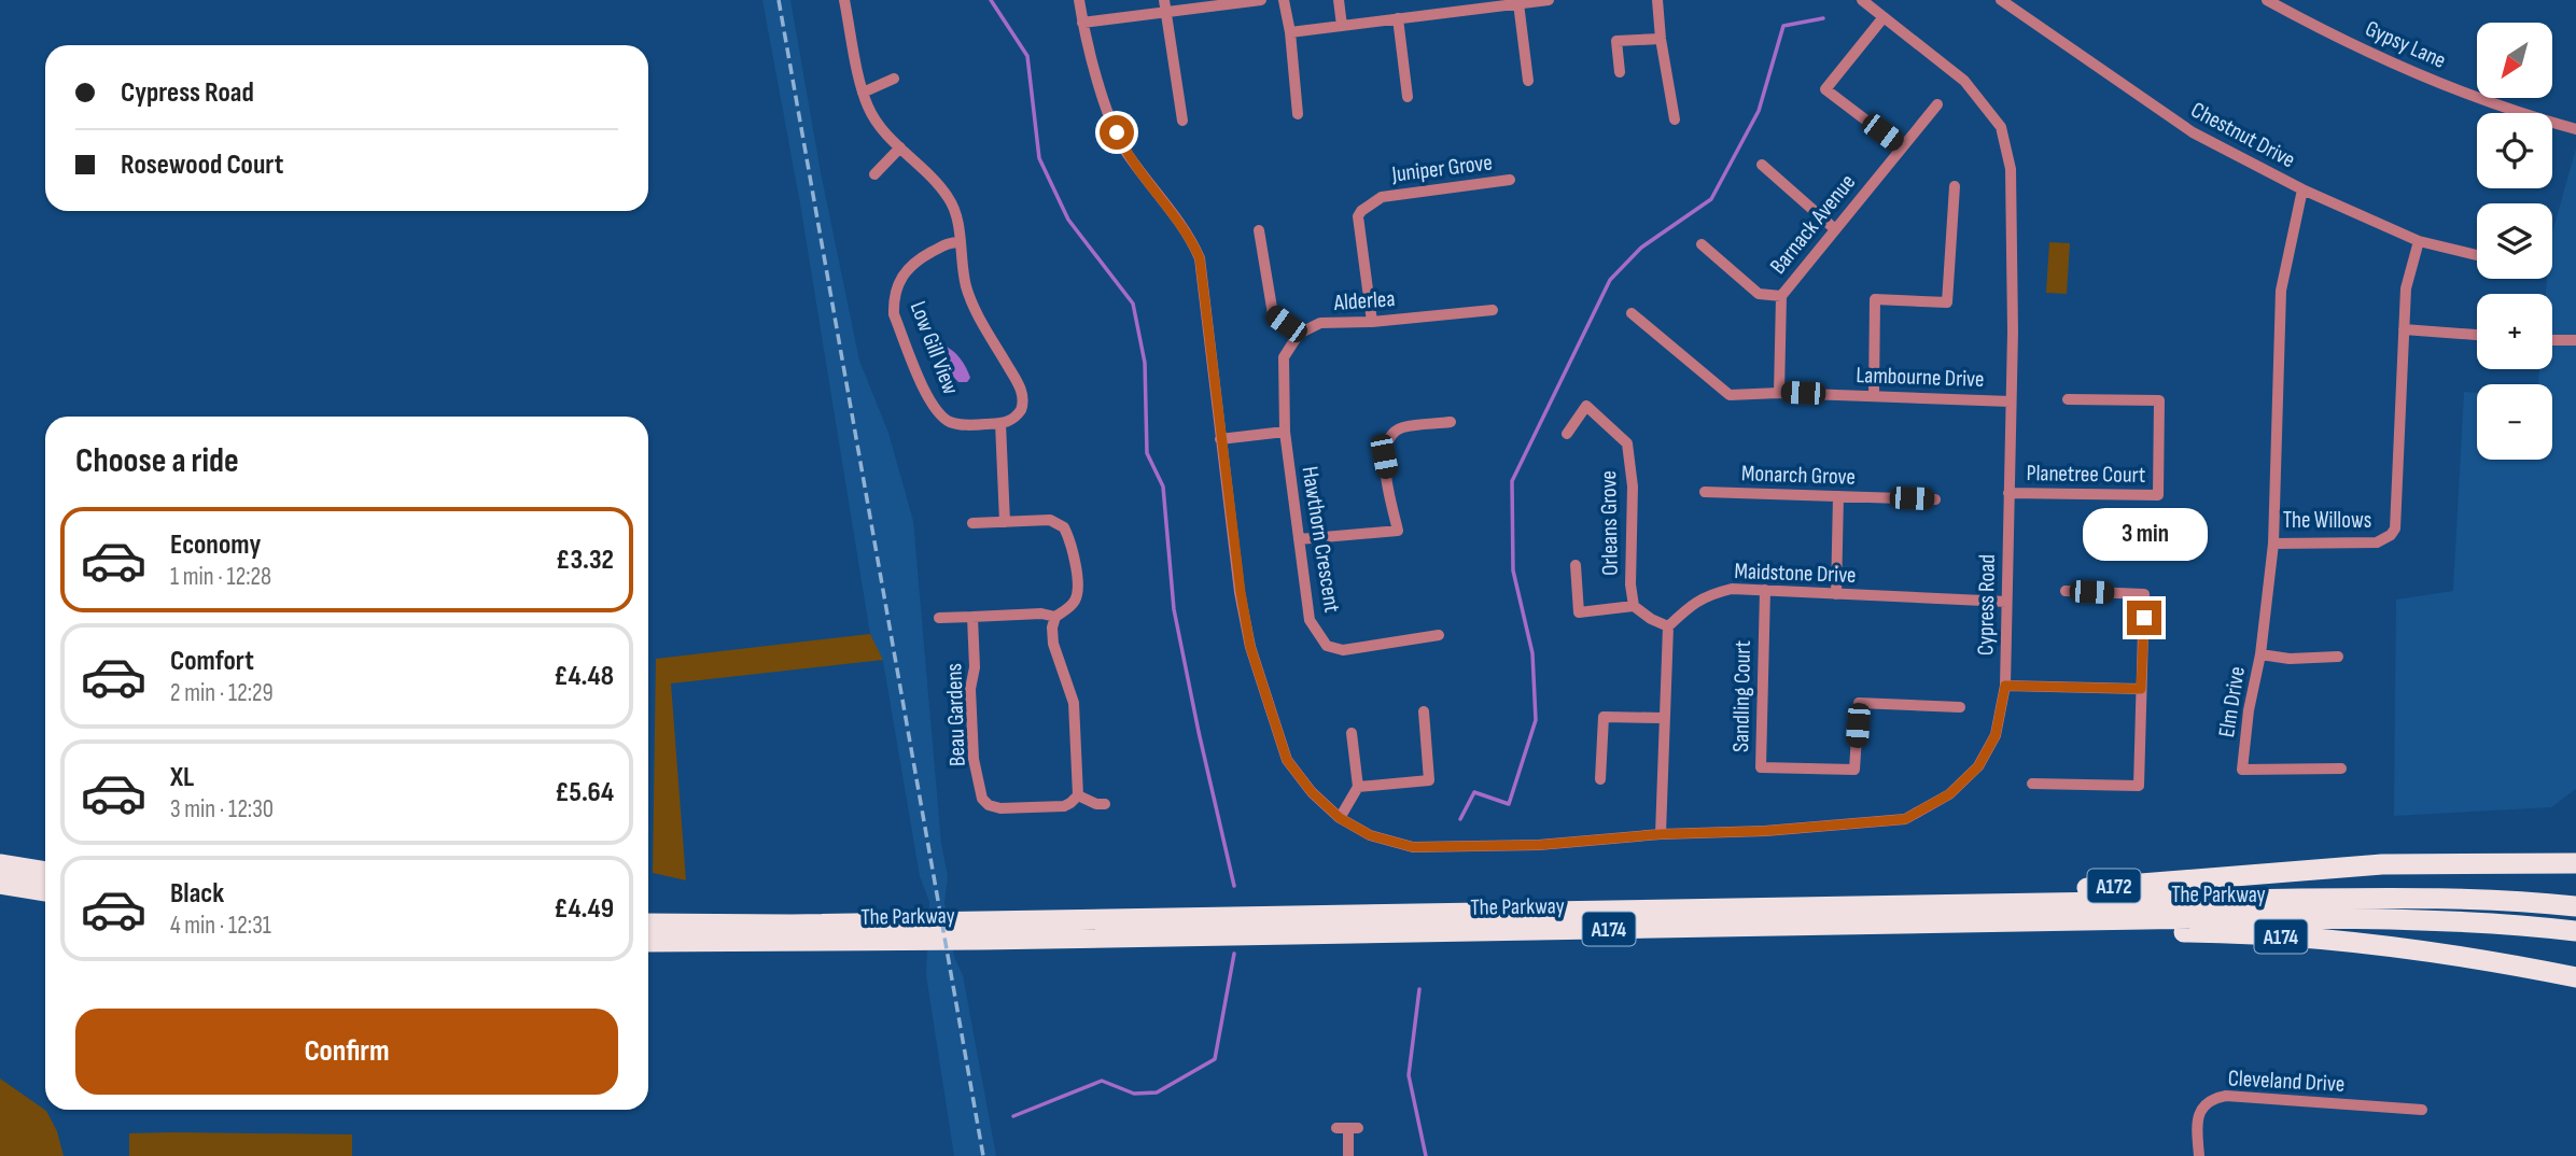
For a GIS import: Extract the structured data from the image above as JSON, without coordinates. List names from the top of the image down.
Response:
{
  "streets": {
    "highway": ["A172", "The Parkway", "A174"],
    "street": [
      "Gypsy Lane",
      "Chestnut Drive",
      "Juniper Grove",
      "Barnack Avenue",
      "Alderlea",
      "Low Gill View",
      "Lambourne Drive",
      "Planetree Court",
      "Monarch Grove",
      "The Willows",
      "Orleans Grove",
      "Hawthorn Crescent",
      "Maidstone Drive",
      "Cypress Road",
      "Sandling Court",
      "Elm Drive",
      "Beau Gardens",
      "Cleveland Drive"
    ]
  },
  "crossings": [
    ["Chestnut Drive", "The Willows"],
    ["Juniper Grove", "Alderlea"],
    ["Barnack Avenue", "Lambourne Drive"],
    ["Lambourne Drive", "Cypress Road"],
    ["Planetree Court", "Cypress Road"],
    ["The Willows", "Elm Drive"],
    ["Orleans Grove", "Maidstone Drive"],
    ["Maidstone Drive", "Cypress Road"],
    ["Maidstone Drive", "Sandling Court"],
    ["A172", "The Parkway"],
    ["The Parkway", "A174"]
  ],
  "north": "bottom left",
  "page": {
    "map_buttons": ["+", "−"],
    "banner": ["Cypress Road", "Rosewood Court"],
    "heading": "Choose a ride",
    "list": [
      {
        "name": "Economy",
        "note": "1 min · 12:28",
        "value": "£3.32"
      },
      {
        "name": "Comfort",
        "note": "2 min · 12:29",
        "value": "£4.48"
      },
      {
        "name": "XL",
        "note": "3 min · 12:30",
        "value": "£5.64"
      },
      {
        "name": "Black",
        "note": "4 min · 12:31",
        "value": "£4.49"
      }
    ],
    "bubble": "3 min",
    "buttons": "Confirm"
  }
}
